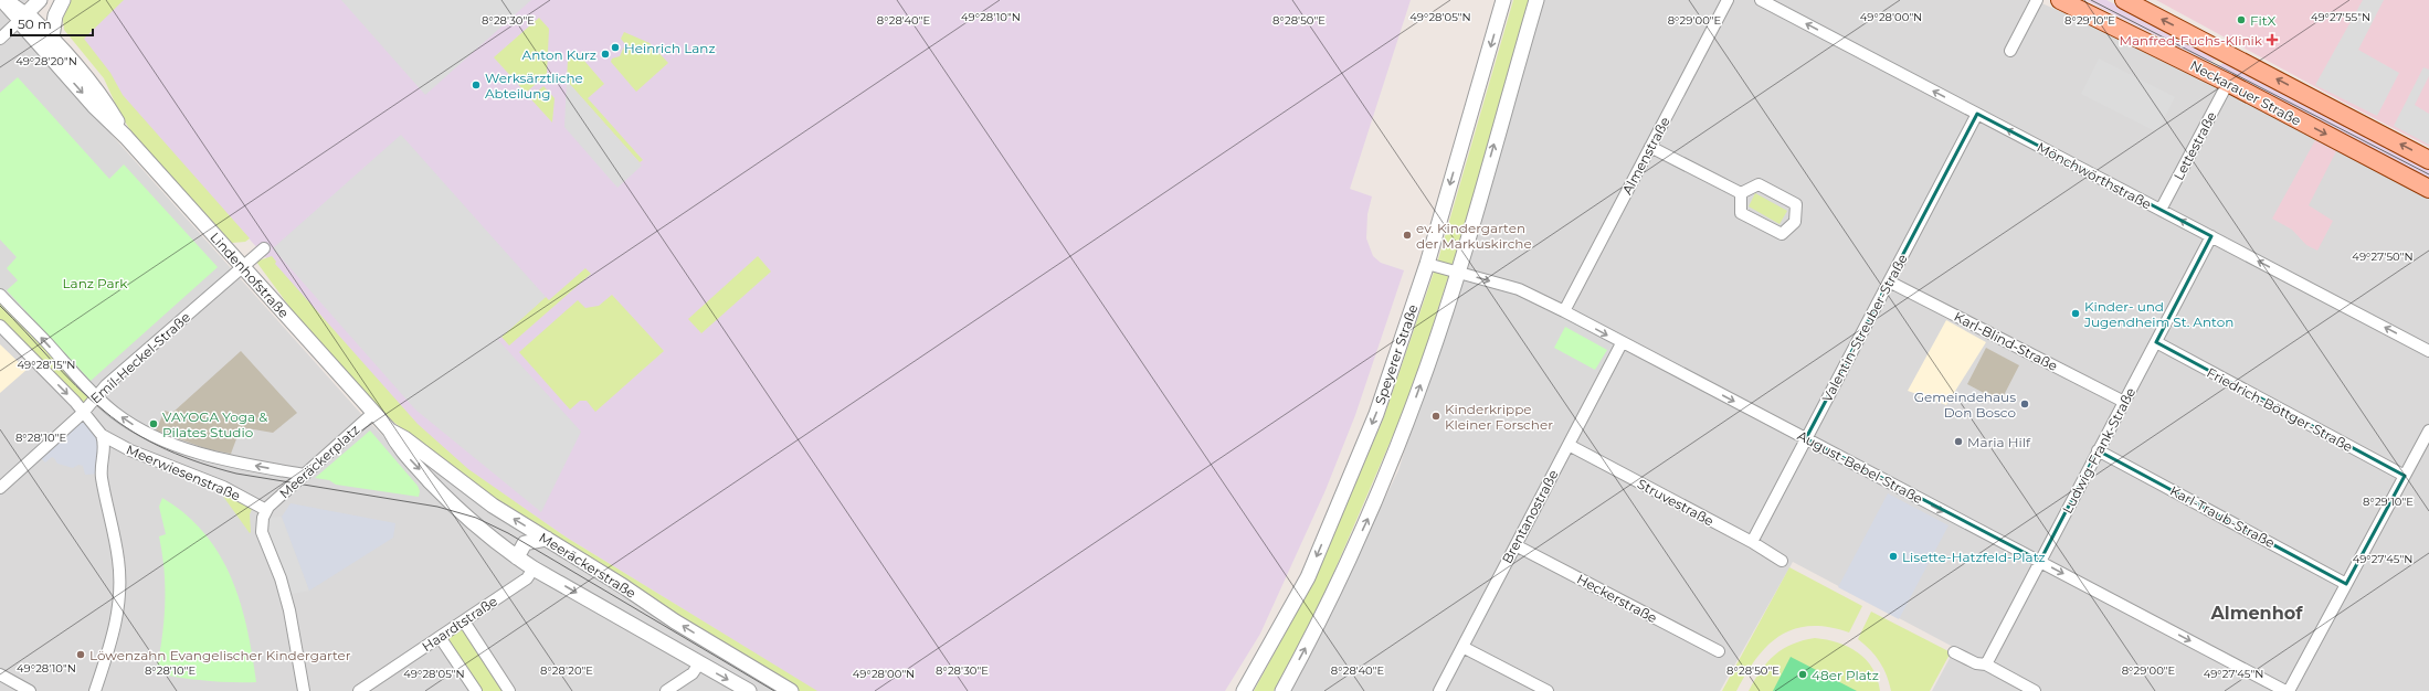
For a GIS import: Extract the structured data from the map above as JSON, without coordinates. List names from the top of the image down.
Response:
{
  "streets": {
    "main road": ["Neckarauer Straße"],
    "street": [
      "Lettestraße",
      "Almenstraße",
      "Mönchwörthstraße",
      "Lindenhofstraße",
      "Valentin-Streuber-Straße",
      "Karl-Blind-Straße",
      "Speyerer Straße",
      "Emil-Heckel-Straße",
      "Friedrich-Böttger-Straße",
      "Ludwig-Frank-Straße",
      "Meeräckerplatz",
      "August-Bebel-Straße",
      "Meerwiesenstraße",
      "Struvestraße",
      "Brentanostraße",
      "Karl-Traub-Straße",
      "Meeräckerstraße",
      "Heckerstraße",
      "Haardtstraße"
    ]
  },
  "crossings": [
    ["Neckarauer Straße", "Lettestraße"],
    ["Lettestraße", "Mönchwörthstraße"],
    ["Almenstraße", "August-Bebel-Straße"],
    ["Mönchwörthstraße", "Valentin-Streuber-Straße"],
    ["Mönchwörthstraße", "Ludwig-Frank-Straße"],
    ["Lindenhofstraße", "Emil-Heckel-Straße"],
    ["Lindenhofstraße", "Meeräckerplatz"],
    ["Lindenhofstraße", "Meeräckerstraße"],
    ["Valentin-Streuber-Straße", "Karl-Blind-Straße"],
    ["Valentin-Streuber-Straße", "August-Bebel-Straße"],
    ["Valentin-Streuber-Straße", "Struvestraße"],
    ["Karl-Blind-Straße", "Ludwig-Frank-Straße"],
    ["Speyerer Straße", "August-Bebel-Straße"],
    ["Emil-Heckel-Straße", "Meerwiesenstraße"],
    ["Friedrich-Böttger-Straße", "Ludwig-Frank-Straße"],
    ["Ludwig-Frank-Straße", "August-Bebel-Straße"],
    ["Ludwig-Frank-Straße", "Karl-Traub-Straße"],
    ["Meeräckerplatz", "Meerwiesenstraße"],
    ["Meeräckerplatz", "Meeräckerstraße"],
    ["August-Bebel-Straße", "Brentanostraße"],
    ["Struvestraße", "Brentanostraße"],
    ["Brentanostraße", "Heckerstraße"],
    ["Meeräckerstraße", "Haardtstraße"]
  ],
  "one_way": ["Mönchwörthstraße", "August-Bebel-Straße"],
  "districts": ["Almenhof"],
  "parks": ["Lanz Park"],
  "places": {
    "other": [
      "FitX",
      "Heinrich Lanz",
      "Anton Kurz",
      "Werksärztliche Abteilung",
      "ev. Kindergarten der Markuskirche",
      "Kinder- und Jugendheim St. Anton",
      "Gemeindehaus Don Bosco",
      "Kinderkrippe Kleiner Forscher",
      "VAYOGA Yoga & Pilates Studio",
      "Maria Hilf",
      "Lisette-Hatzfeld-Platz",
      "Löwenzahn Evangelischer Kindergarter",
      "48er Platz"
    ],
    "health": ["Manfred-Fuchs-Klinik"]
  },
  "scale_bar": "50 m",
  "coordinates": [
    "49°28'10\"N",
    "49°28'05\"N",
    "49°28'00\"N",
    "49°27'55\"N",
    "8°28'30\"E",
    "8°28'40\"E",
    "8°28'50\"E",
    "8°29'00\"E",
    "8°29'10\"E",
    "49°28'20\"N",
    "49°27'50\"N",
    "49°28'15\"N",
    "8°28'10\"E",
    "49°27'45\"N",
    "8°28'20\"E"
  ]
}
